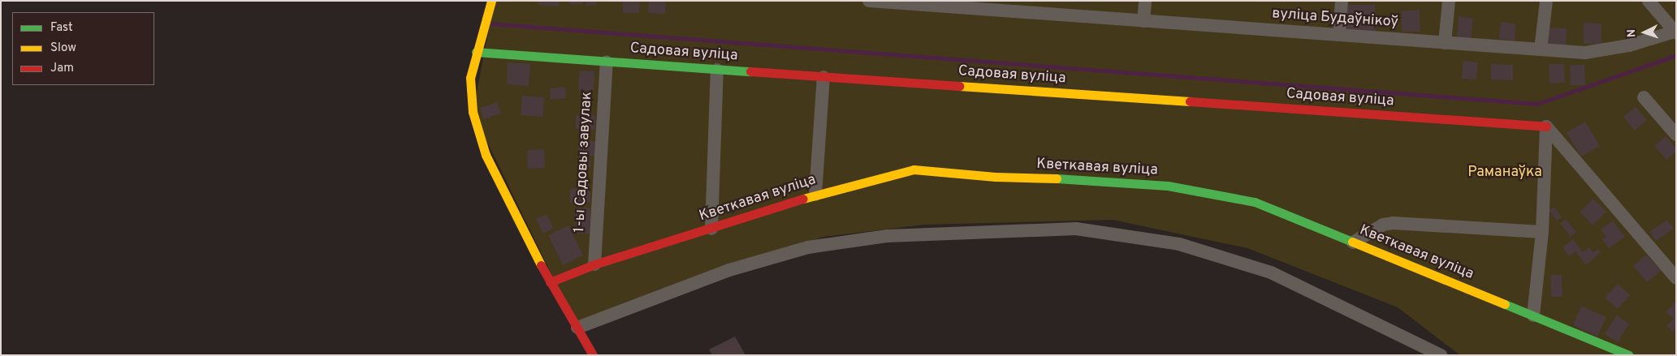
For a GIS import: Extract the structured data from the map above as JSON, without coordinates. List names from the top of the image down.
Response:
{
  "streets": {
    "street": [
      "вуліца Будаўнікоў",
      "Садовая вуліца",
      "1-ы Садовы завулак",
      "Кветкавая вуліца"
    ]
  },
  "crossings": [
    ["Садовая вуліца", "1-ы Садовы завулак"],
    ["1-ы Садовы завулак", "Кветкавая вуліца"]
  ],
  "parks": ["Раманаўка"],
  "legend": ["Fast", "Slow", "Jam"],
  "north": "left"
}
